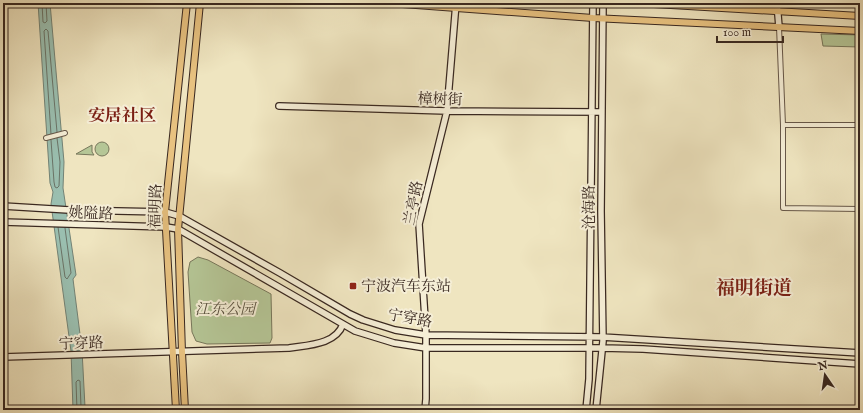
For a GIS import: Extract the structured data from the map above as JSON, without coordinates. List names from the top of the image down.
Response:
{
  "streets": {
    "main road": [
      "樟树街",
      "兰亭路",
      "福明路",
      "沧海路",
      "姚隘路",
      "宁穿路"
    ]
  },
  "crossings": [
    ["樟树街", "兰亭路"],
    ["樟树街", "沧海路"],
    ["兰亭路", "宁穿路"],
    ["福明路", "姚隘路"],
    ["福明路", "宁穿路"],
    ["沧海路", "宁穿路"],
    ["姚隘路", "宁穿路"]
  ],
  "districts": ["安居社区", "福明街道"],
  "parks": ["江东公园"],
  "places": {
    "transit": ["宁波汽车东站"]
  },
  "scale_bar": "100 m",
  "north": "top"
}
